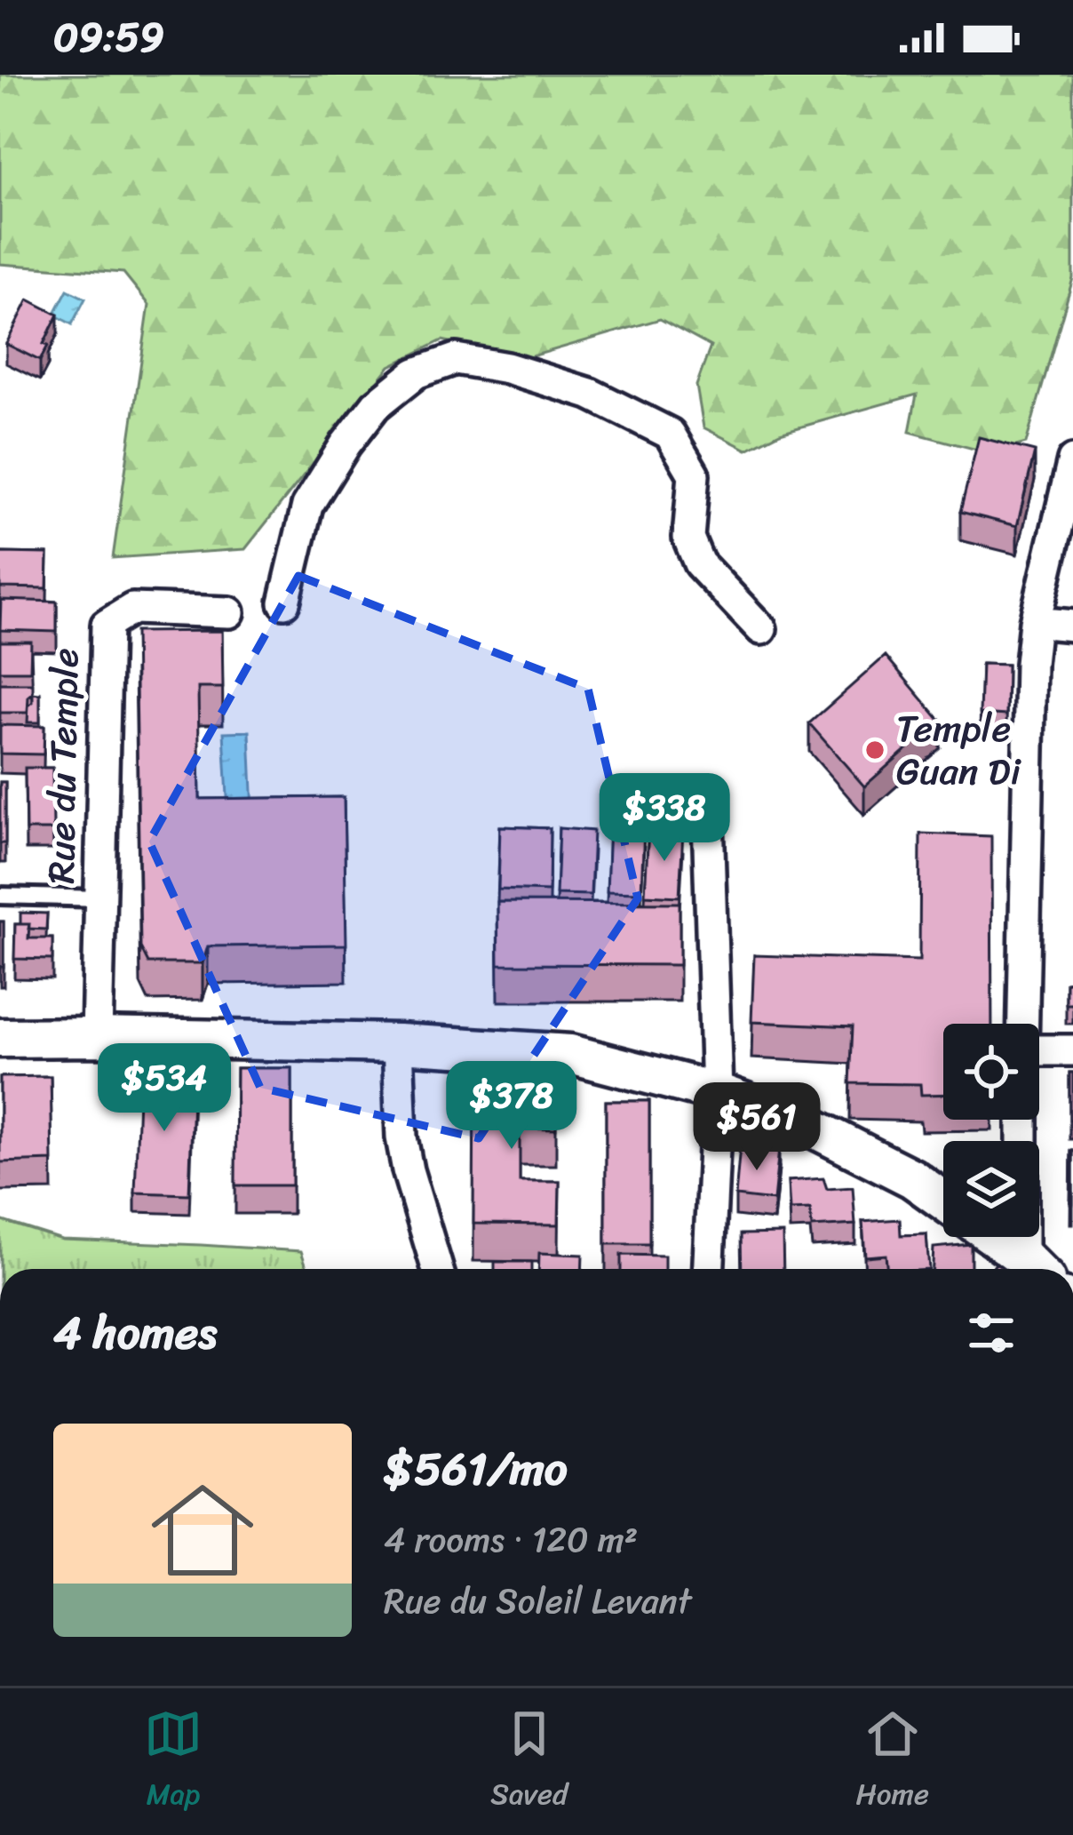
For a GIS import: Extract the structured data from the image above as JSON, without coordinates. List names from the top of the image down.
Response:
{
  "streets": {
    "street": ["Rue du Temple"]
  },
  "places": ["Temple Guan Di"],
  "page": {
    "status": "09:59",
    "price": [
      "$338",
      "$534",
      "$378",
      "$561"
    ],
    "heading": "4 homes",
    "list": [
      {
        "name": "$561/mo",
        "note": "4 rooms · 120 m² · Rue du Soleil Levant"
      }
    ],
    "tabs": ["Map", "Saved", "Home"]
  }
}
